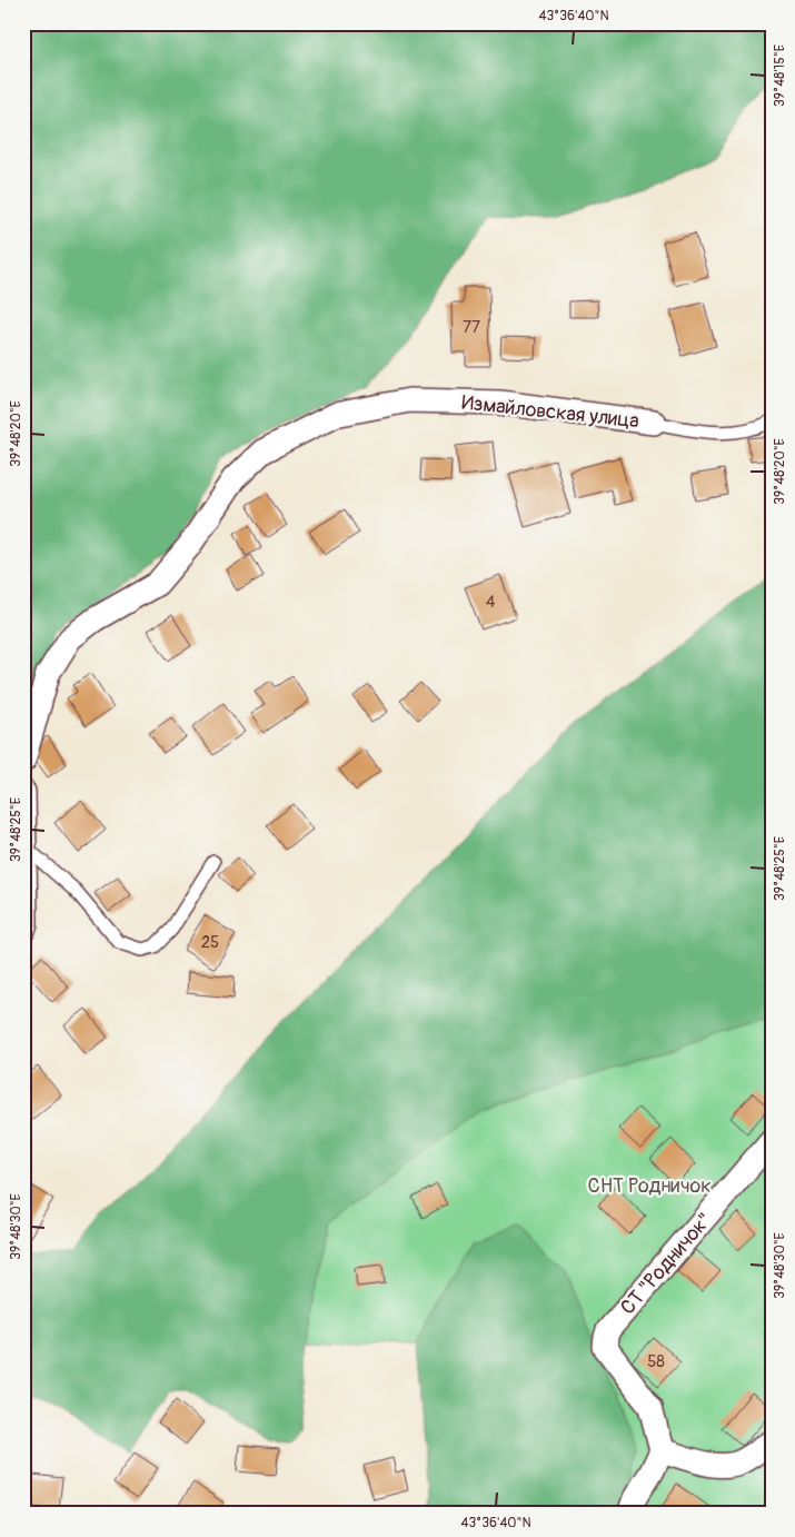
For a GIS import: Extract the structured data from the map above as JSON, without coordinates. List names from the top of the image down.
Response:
{
  "streets": {
    "street": ["Измайловская улица", "СТ \"Родничок\""]
  },
  "parks": ["СНТ Родничок"],
  "house_numbers": [
    "77",
    "4",
    "25",
    "58"
  ],
  "coordinates": [
    "43°36'40\"N",
    "39°48'15\"E",
    "39°48'20\"E",
    "39°48'25\"E",
    "39°48'30\"E"
  ]
}
